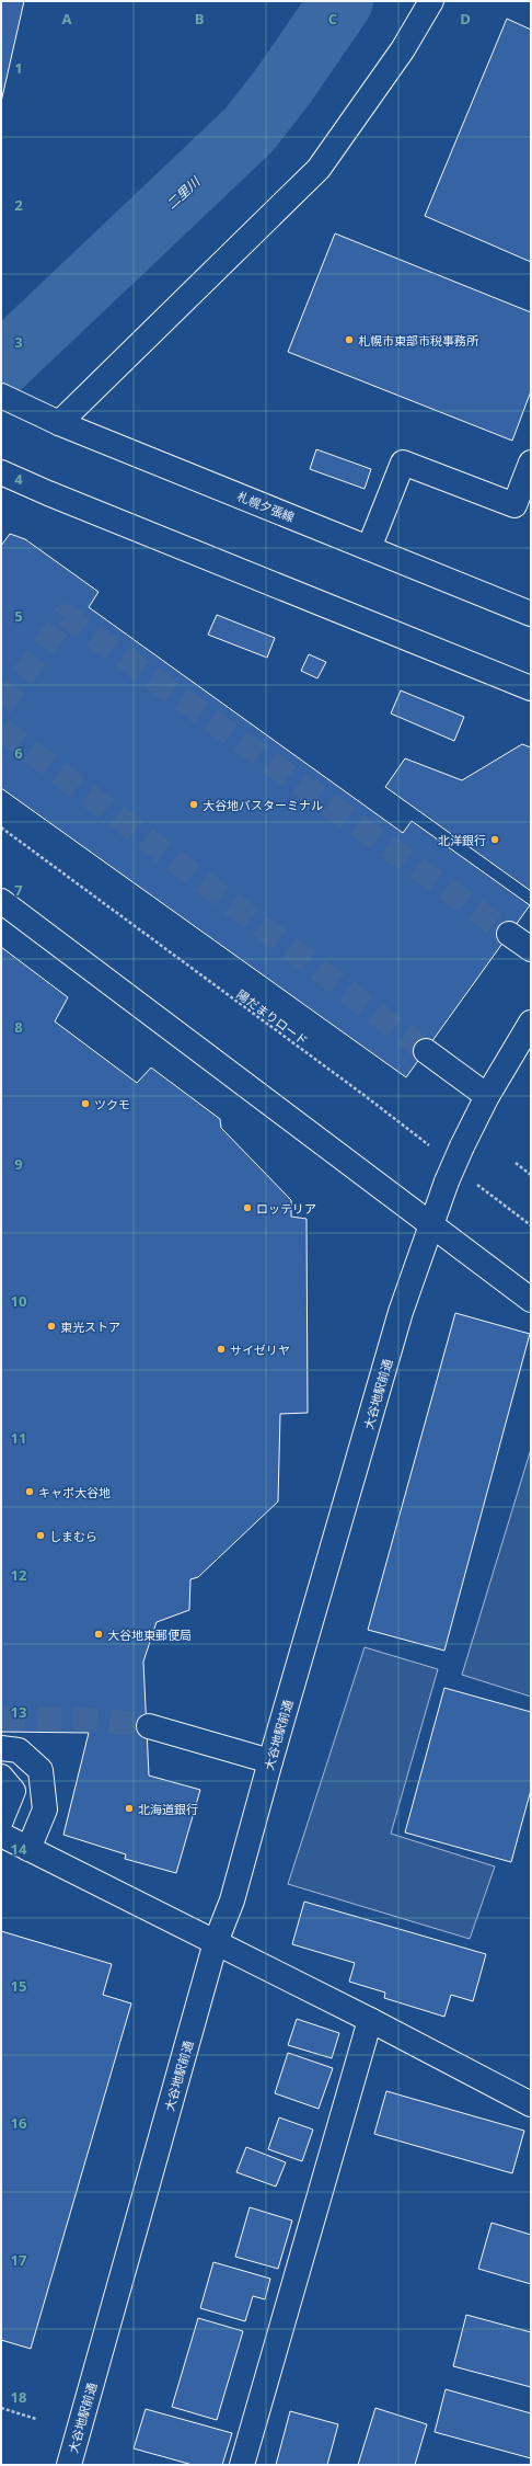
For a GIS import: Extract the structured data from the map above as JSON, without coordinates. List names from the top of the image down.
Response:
{
  "streets": {
    "street": ["札幌夕張線", "大谷地駅前通"],
    "path": ["陽だまりロード"]
  },
  "water": ["二里川"],
  "places": [
    "札幌市東部市税事務所",
    "大谷地バスターミナル",
    "北洋銀行",
    "ツクモ",
    "ロッテリア",
    "東光ストア",
    "サイゼリヤ",
    "キャポ大谷地",
    "しまむら",
    "大谷地東郵便局",
    "北海道銀行"
  ],
  "grid": {
    "columns": [
      "A",
      "B",
      "C",
      "D"
    ],
    "rows": [
      "1",
      "2",
      "3",
      "4",
      "5",
      "6",
      "7",
      "8",
      "9",
      "10",
      "11",
      "12",
      "13",
      "14",
      "15",
      "16",
      "17",
      "18"
    ]
  }
}
